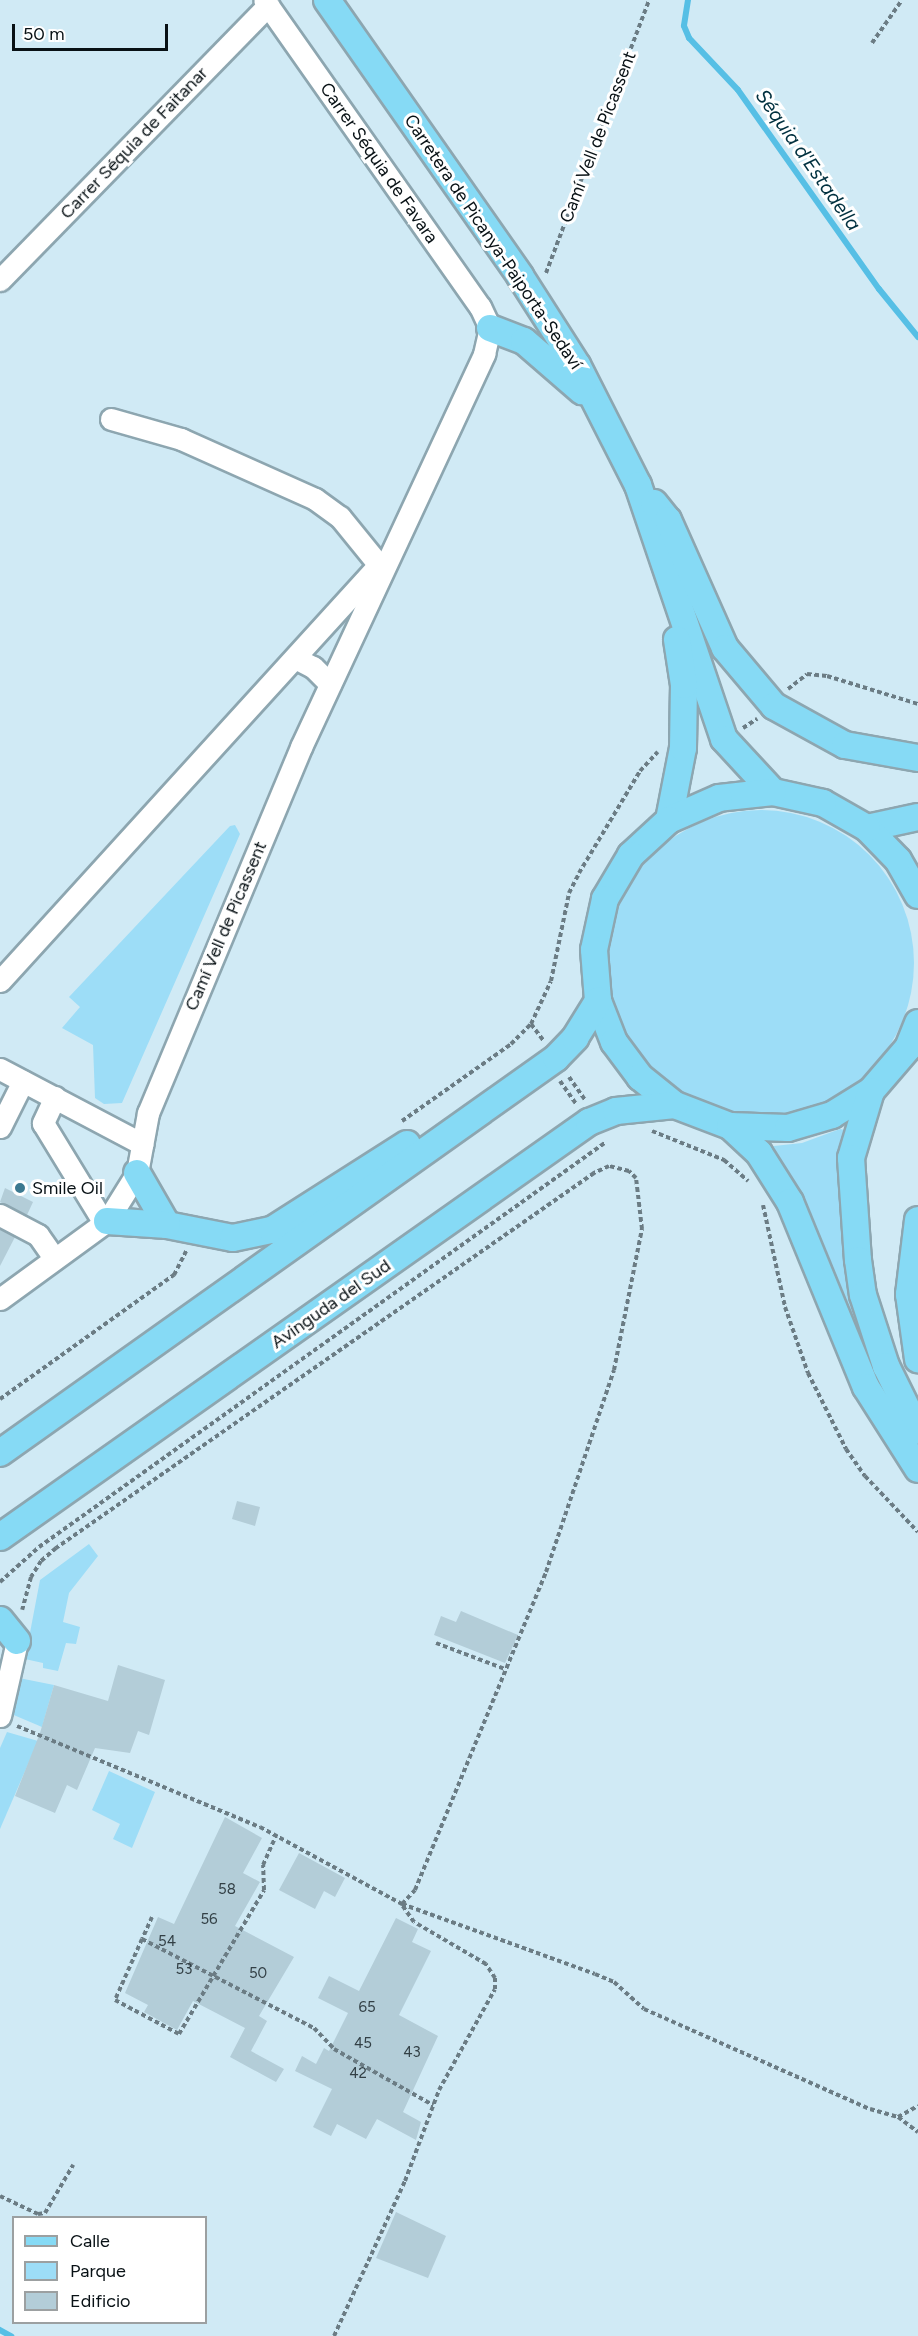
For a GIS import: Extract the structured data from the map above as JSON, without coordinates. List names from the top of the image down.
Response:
{
  "streets": {
    "main road": ["Carretera de Picanya-Paiporta-Sedaví", "Avinguda del Sud"],
    "street": ["Camí Vell de Picassent", "Carrer Séquia de Faitanar", "Carrer Séquia de Favara"]
  },
  "crossings": [
    ["Camí Vell de Picassent", "Carrer Séquia de Favara"],
    ["Carrer Séquia de Faitanar", "Carrer Séquia de Favara"]
  ],
  "water": ["Séquia d'Estadella"],
  "places": ["Smile Oil"],
  "house_numbers": [
    "58",
    "56",
    "54",
    "53",
    "50",
    "65",
    "45",
    "43",
    "42"
  ],
  "legend": ["Calle", "Parque", "Edificio"],
  "scale_bar": "50 m"
}
